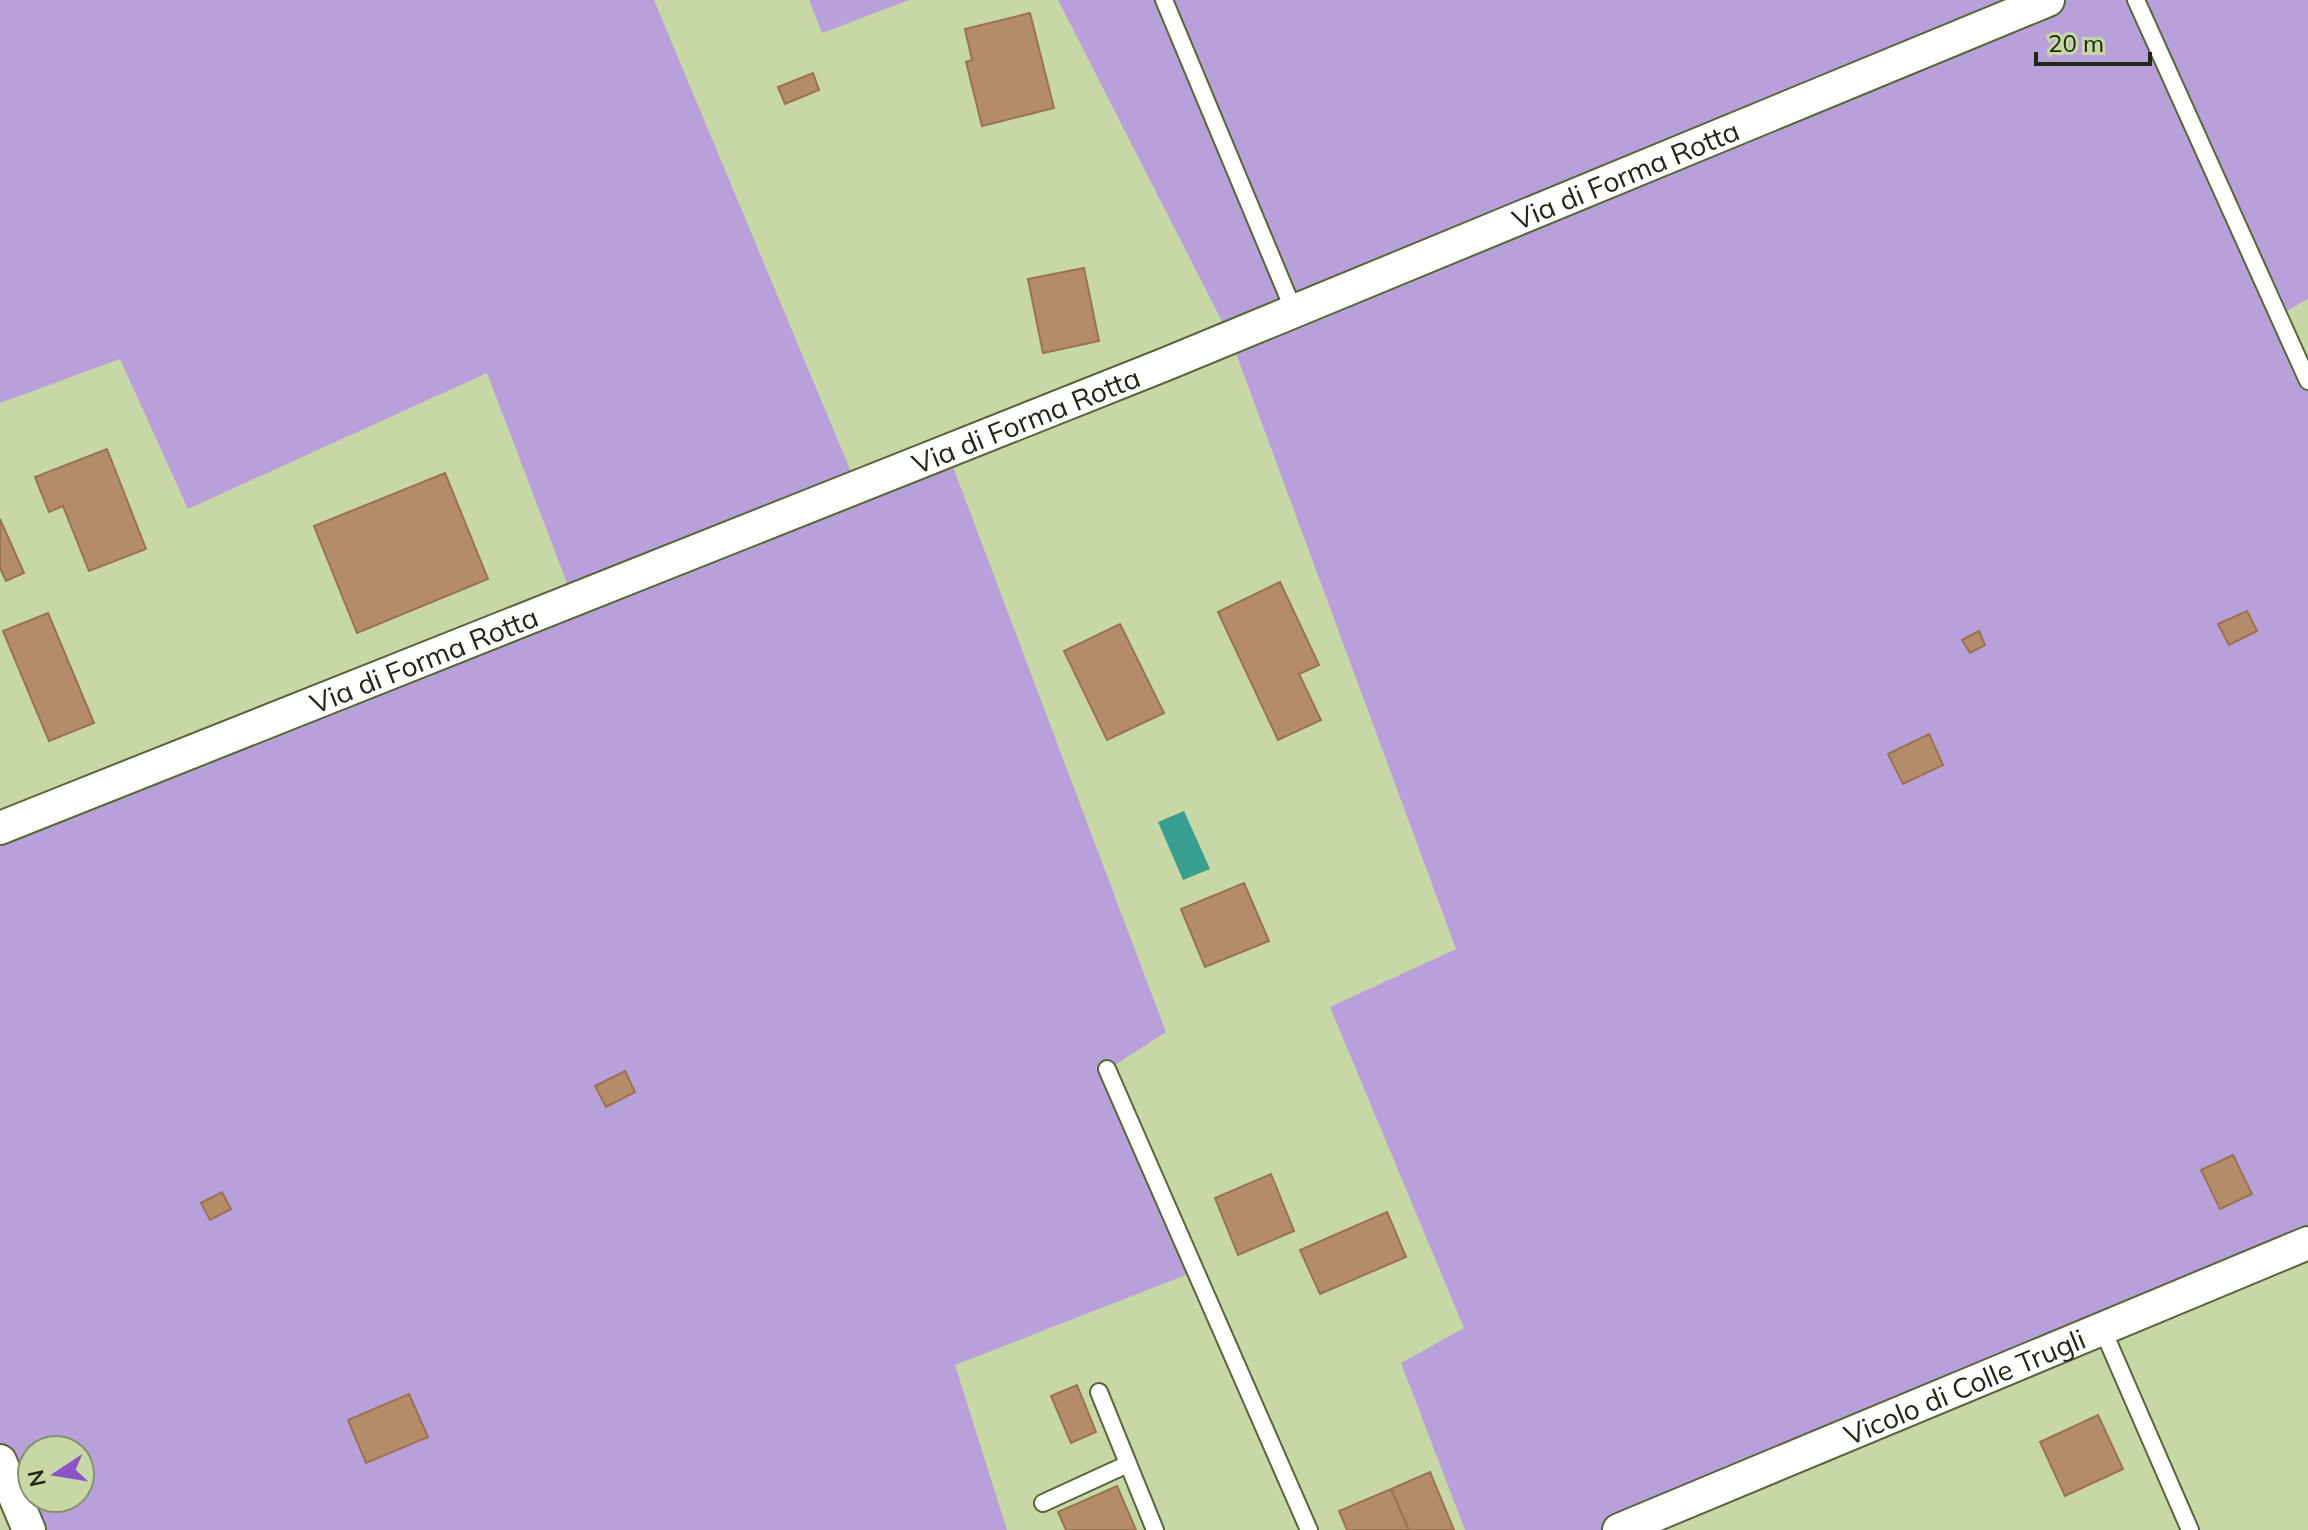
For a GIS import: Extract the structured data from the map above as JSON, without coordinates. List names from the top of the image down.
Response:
{
  "streets": {
    "street": ["Via di Forma Rotta", "Vicolo di Colle Trugli"]
  },
  "scale_bar": "20 m",
  "north": "left"
}
